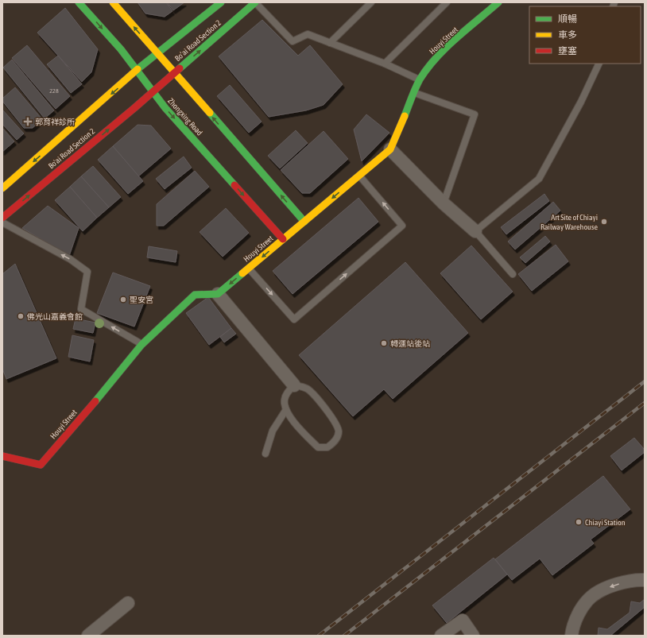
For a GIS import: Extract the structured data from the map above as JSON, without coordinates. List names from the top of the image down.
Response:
{
  "streets": {
    "street": [
      "Bo’ai Road Section 2",
      "Houyi Street",
      "Zhongxing Road",
      "Bo'ai Road Section 2"
    ]
  },
  "crossings": [
    ["Bo’ai Road Section 2", "Zhongxing Road"],
    ["Bo’ai Road Section 2", "Bo'ai Road Section 2"],
    ["Houyi Street", "Zhongxing Road"],
    ["Zhongxing Road", "Bo'ai Road Section 2"]
  ],
  "places": {
    "health": ["郭育祥診所"],
    "other": [
      "Art Site of Chiayi Railway Warehouse",
      "聖安宮",
      "佛光山嘉義會館",
      "轉運站後站",
      "Chiayi Station"
    ]
  },
  "house_numbers": ["228"],
  "legend": ["順暢", "車多", "壅塞"]
}
